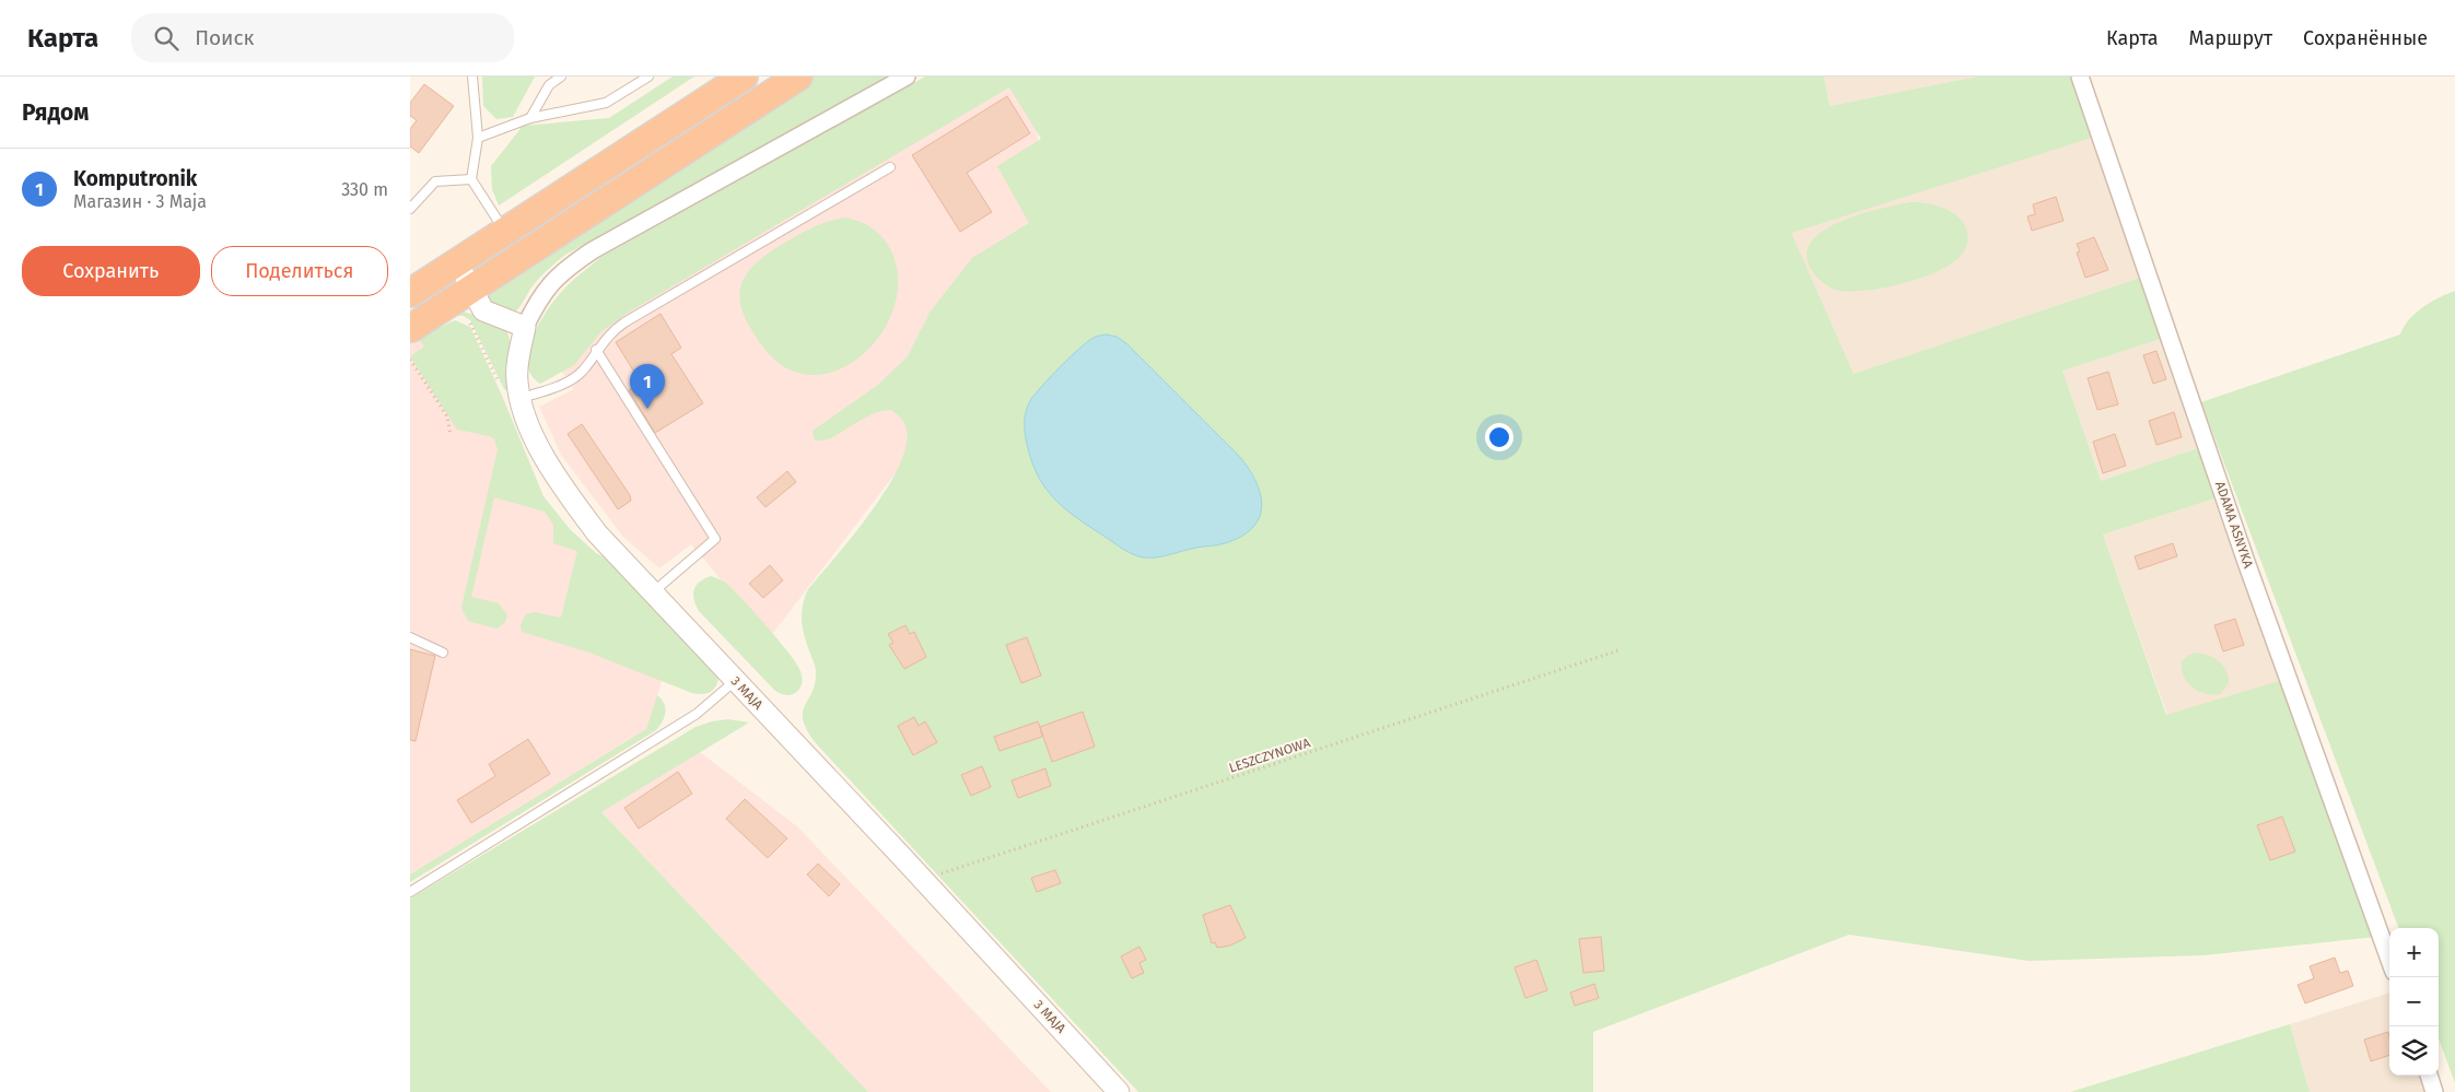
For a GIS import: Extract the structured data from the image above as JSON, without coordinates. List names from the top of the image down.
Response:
{
  "streets": {
    "street": ["ADAMA ASNYKA", "3 MAJA"],
    "path": ["LESZCZYNOWA"]
  },
  "crossings": [
    ["3 MAJA", "LESZCZYNOWA"]
  ],
  "page": {
    "header": "Карта",
    "search": "Поиск",
    "nav": ["Карта", "Маршрут", "Сохранённые"],
    "heading": "Рядом",
    "list": [
      {
        "mark": "1",
        "name": "Komputronik",
        "note": "Магазин · 3 Maja",
        "value": "330 m"
      }
    ],
    "buttons": ["Сохранить", "Поделиться"],
    "pins": "1",
    "map_buttons": ["+", "−"]
  }
}
